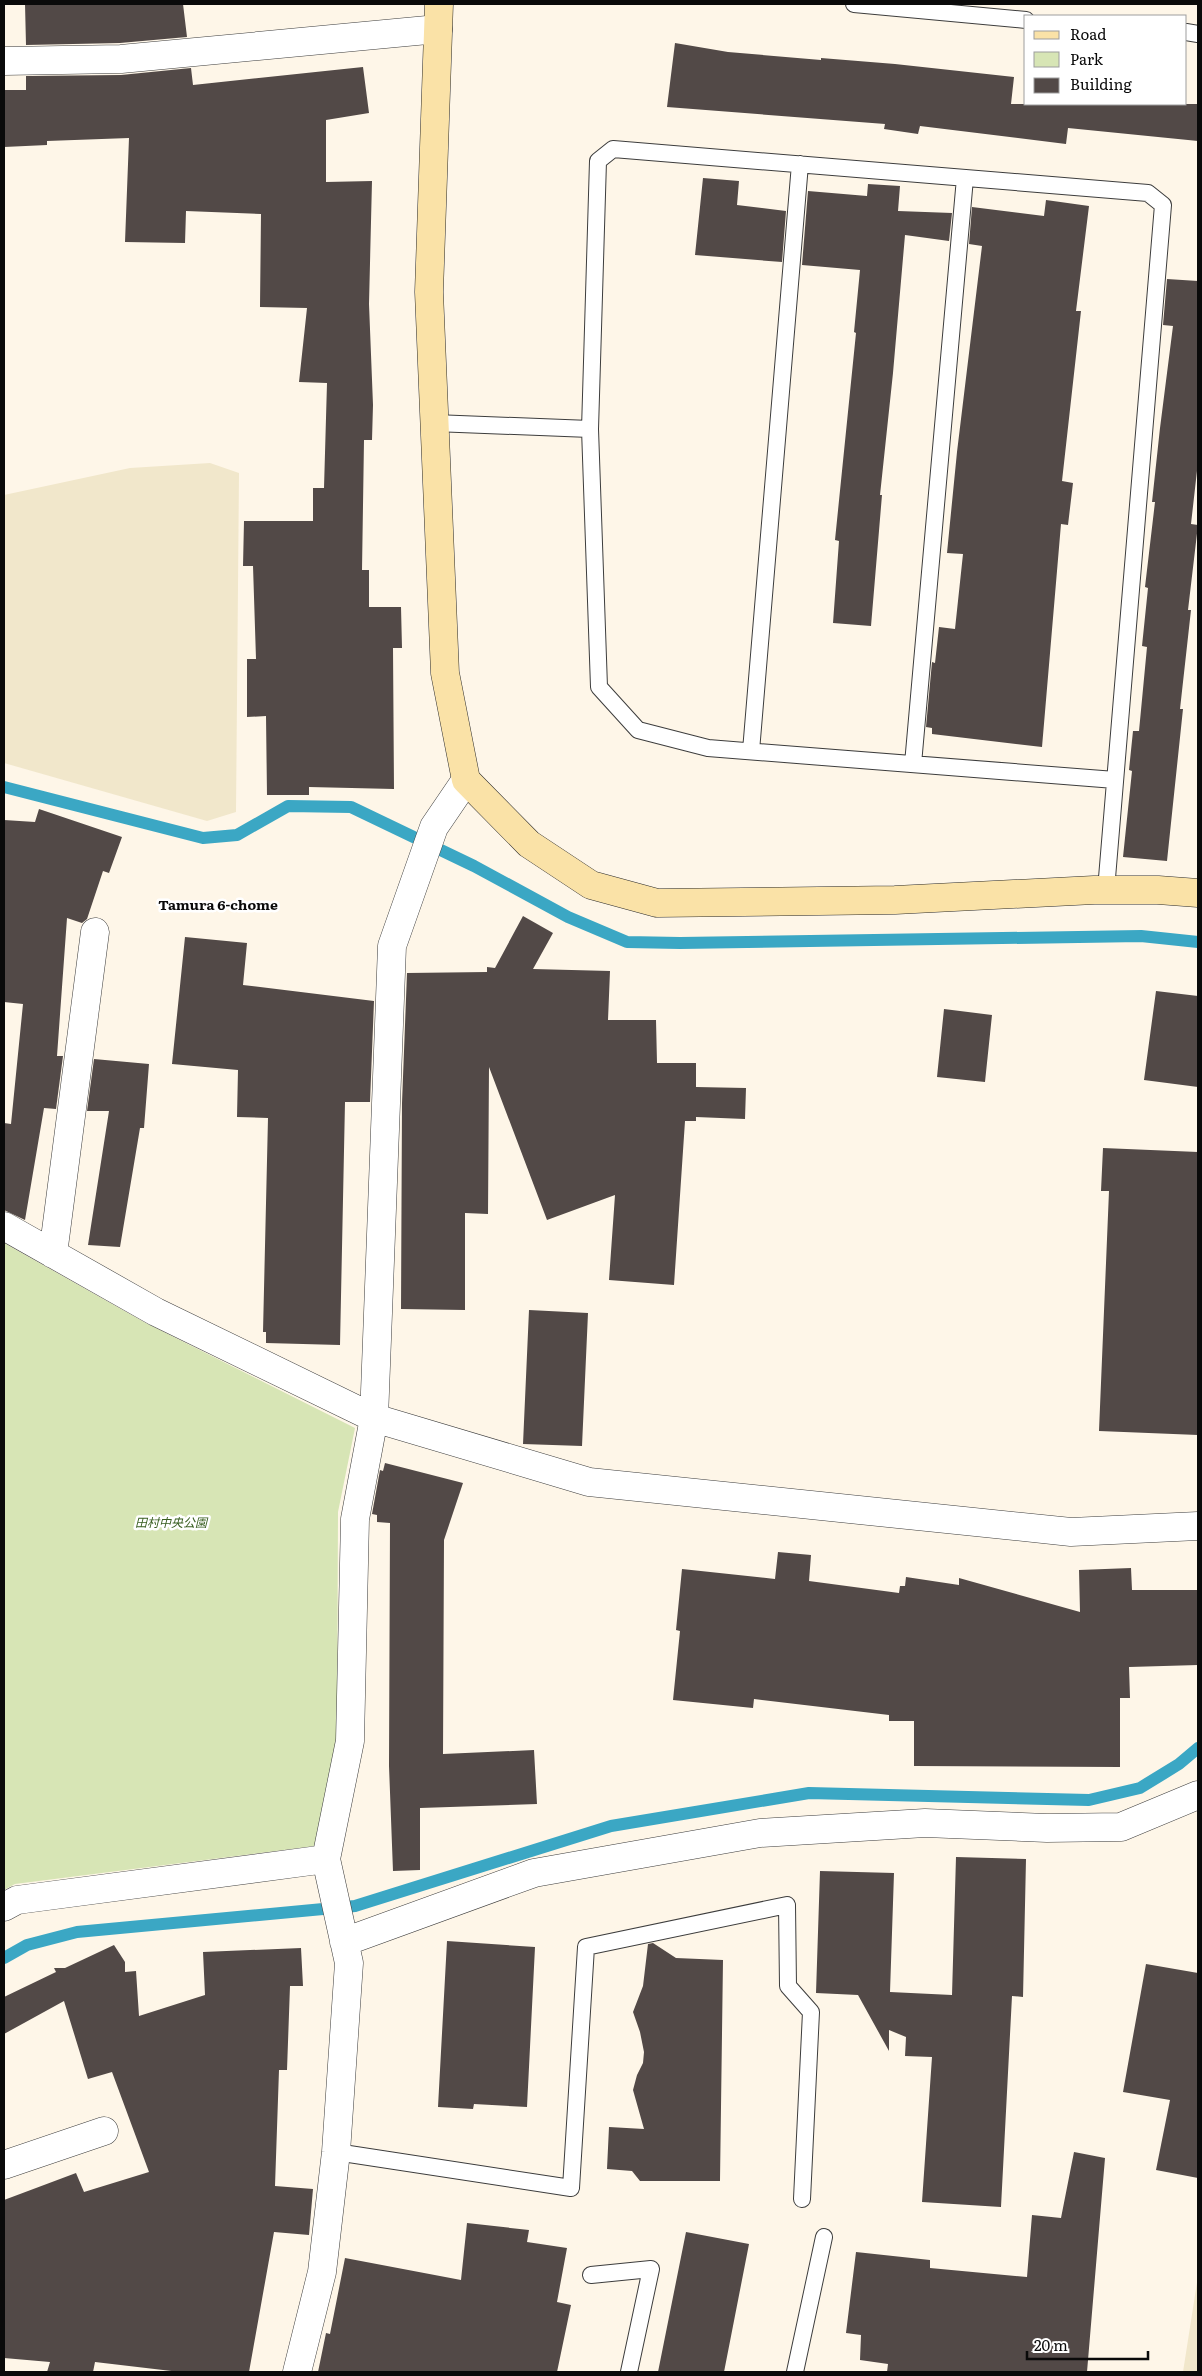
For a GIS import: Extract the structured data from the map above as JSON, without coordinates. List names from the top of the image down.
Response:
{
  "districts": ["Tamura 6-chome"],
  "parks": ["田村中央公園"],
  "legend": ["Road", "Park", "Building"],
  "scale_bar": "20 m"
}
